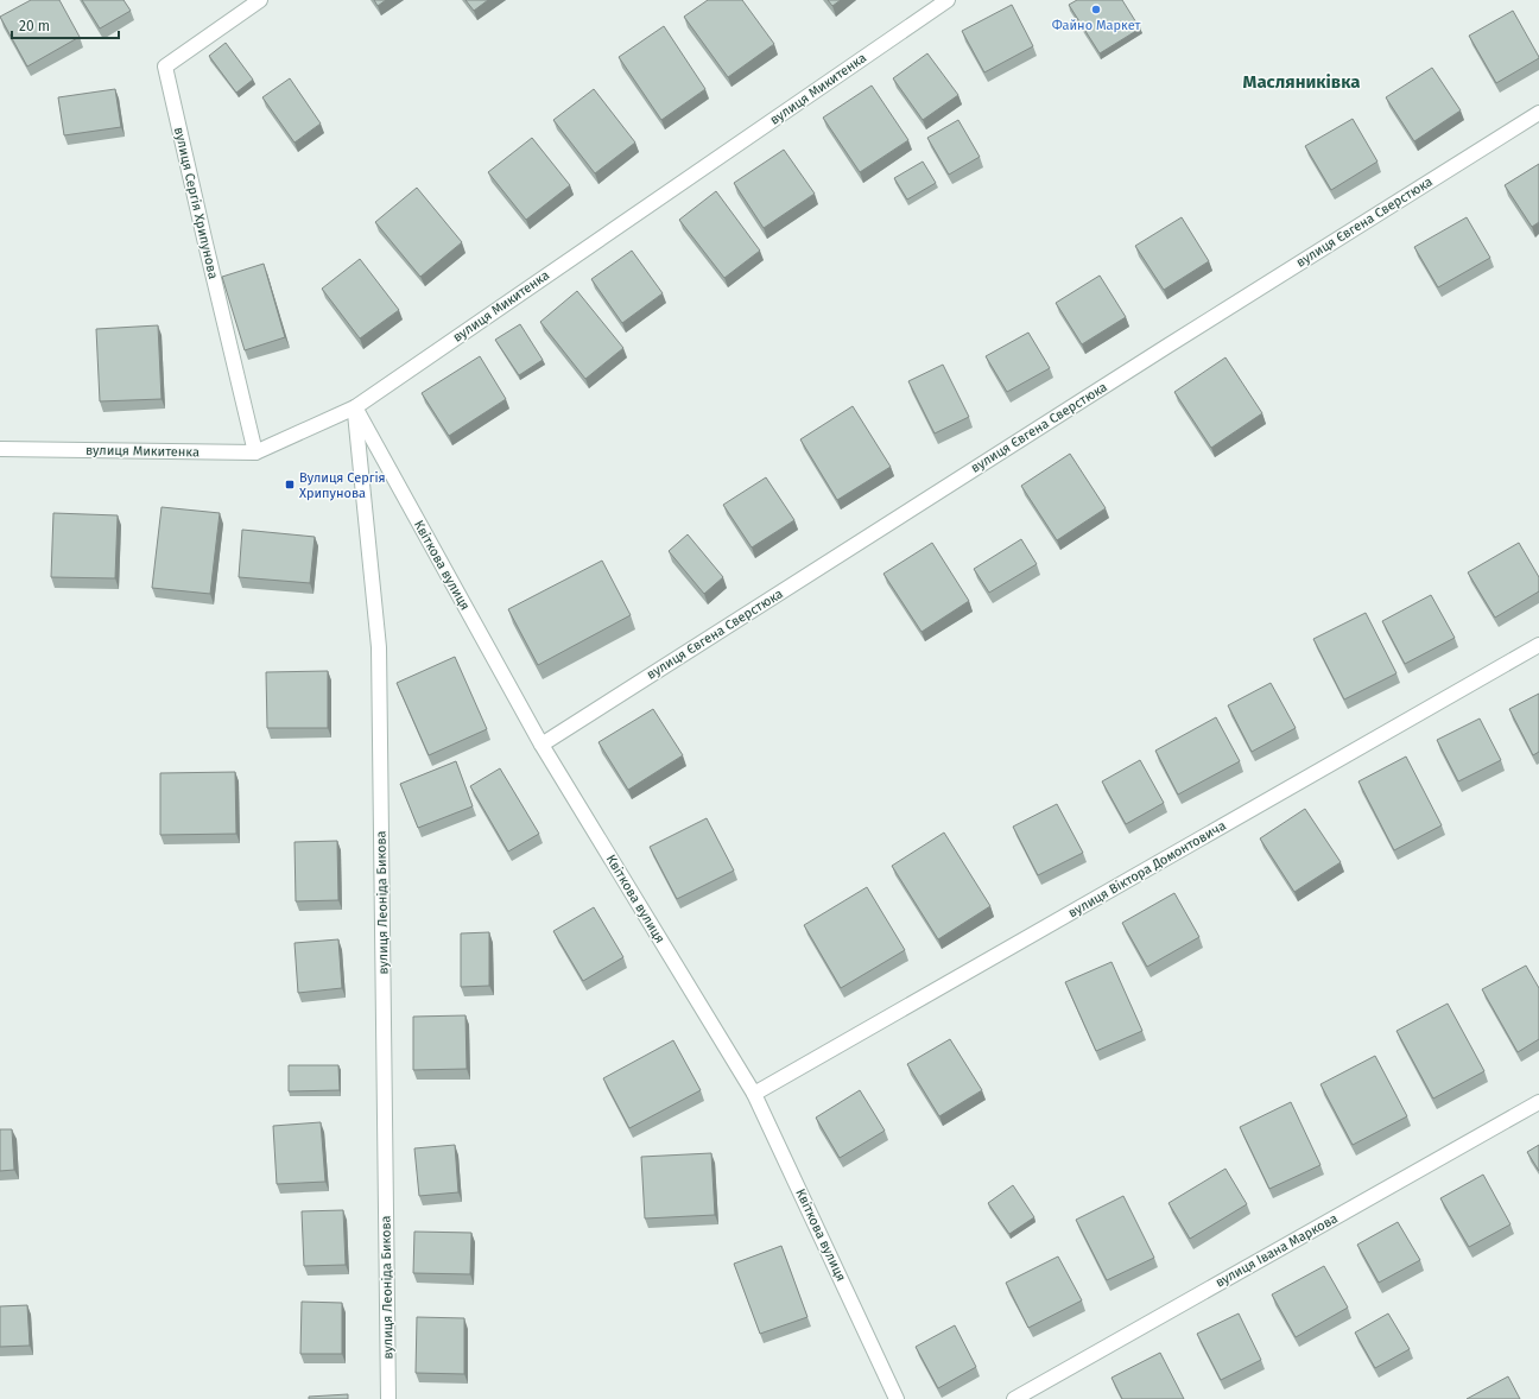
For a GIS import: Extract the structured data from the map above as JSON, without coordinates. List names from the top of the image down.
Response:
{
  "streets": {
    "street": [
      "вулиця Микитенка",
      "вулиця Сергія Хрипунова",
      "вулиця Євгена Сверстюка",
      "Квіткова вулиця",
      "вулиця Віктора Домонтовича",
      "вулиця Леоніда Бикова",
      "вулиця Івана Маркова"
    ]
  },
  "crossings": [
    ["вулиця Микитенка", "вулиця Сергія Хрипунова"],
    ["вулиця Микитенка", "Квіткова вулиця"],
    ["вулиця Микитенка", "вулиця Леоніда Бикова"],
    ["вулиця Євгена Сверстюка", "Квіткова вулиця"],
    ["Квіткова вулиця", "вулиця Віктора Домонтовича"],
    ["Квіткова вулиця", "вулиця Леоніда Бикова"]
  ],
  "districts": ["Масляниківка"],
  "places": {
    "other": ["Файно Маркет"],
    "transit": ["Вулиця Сергія Хрипунова"]
  },
  "scale_bar": "20 m"
}
